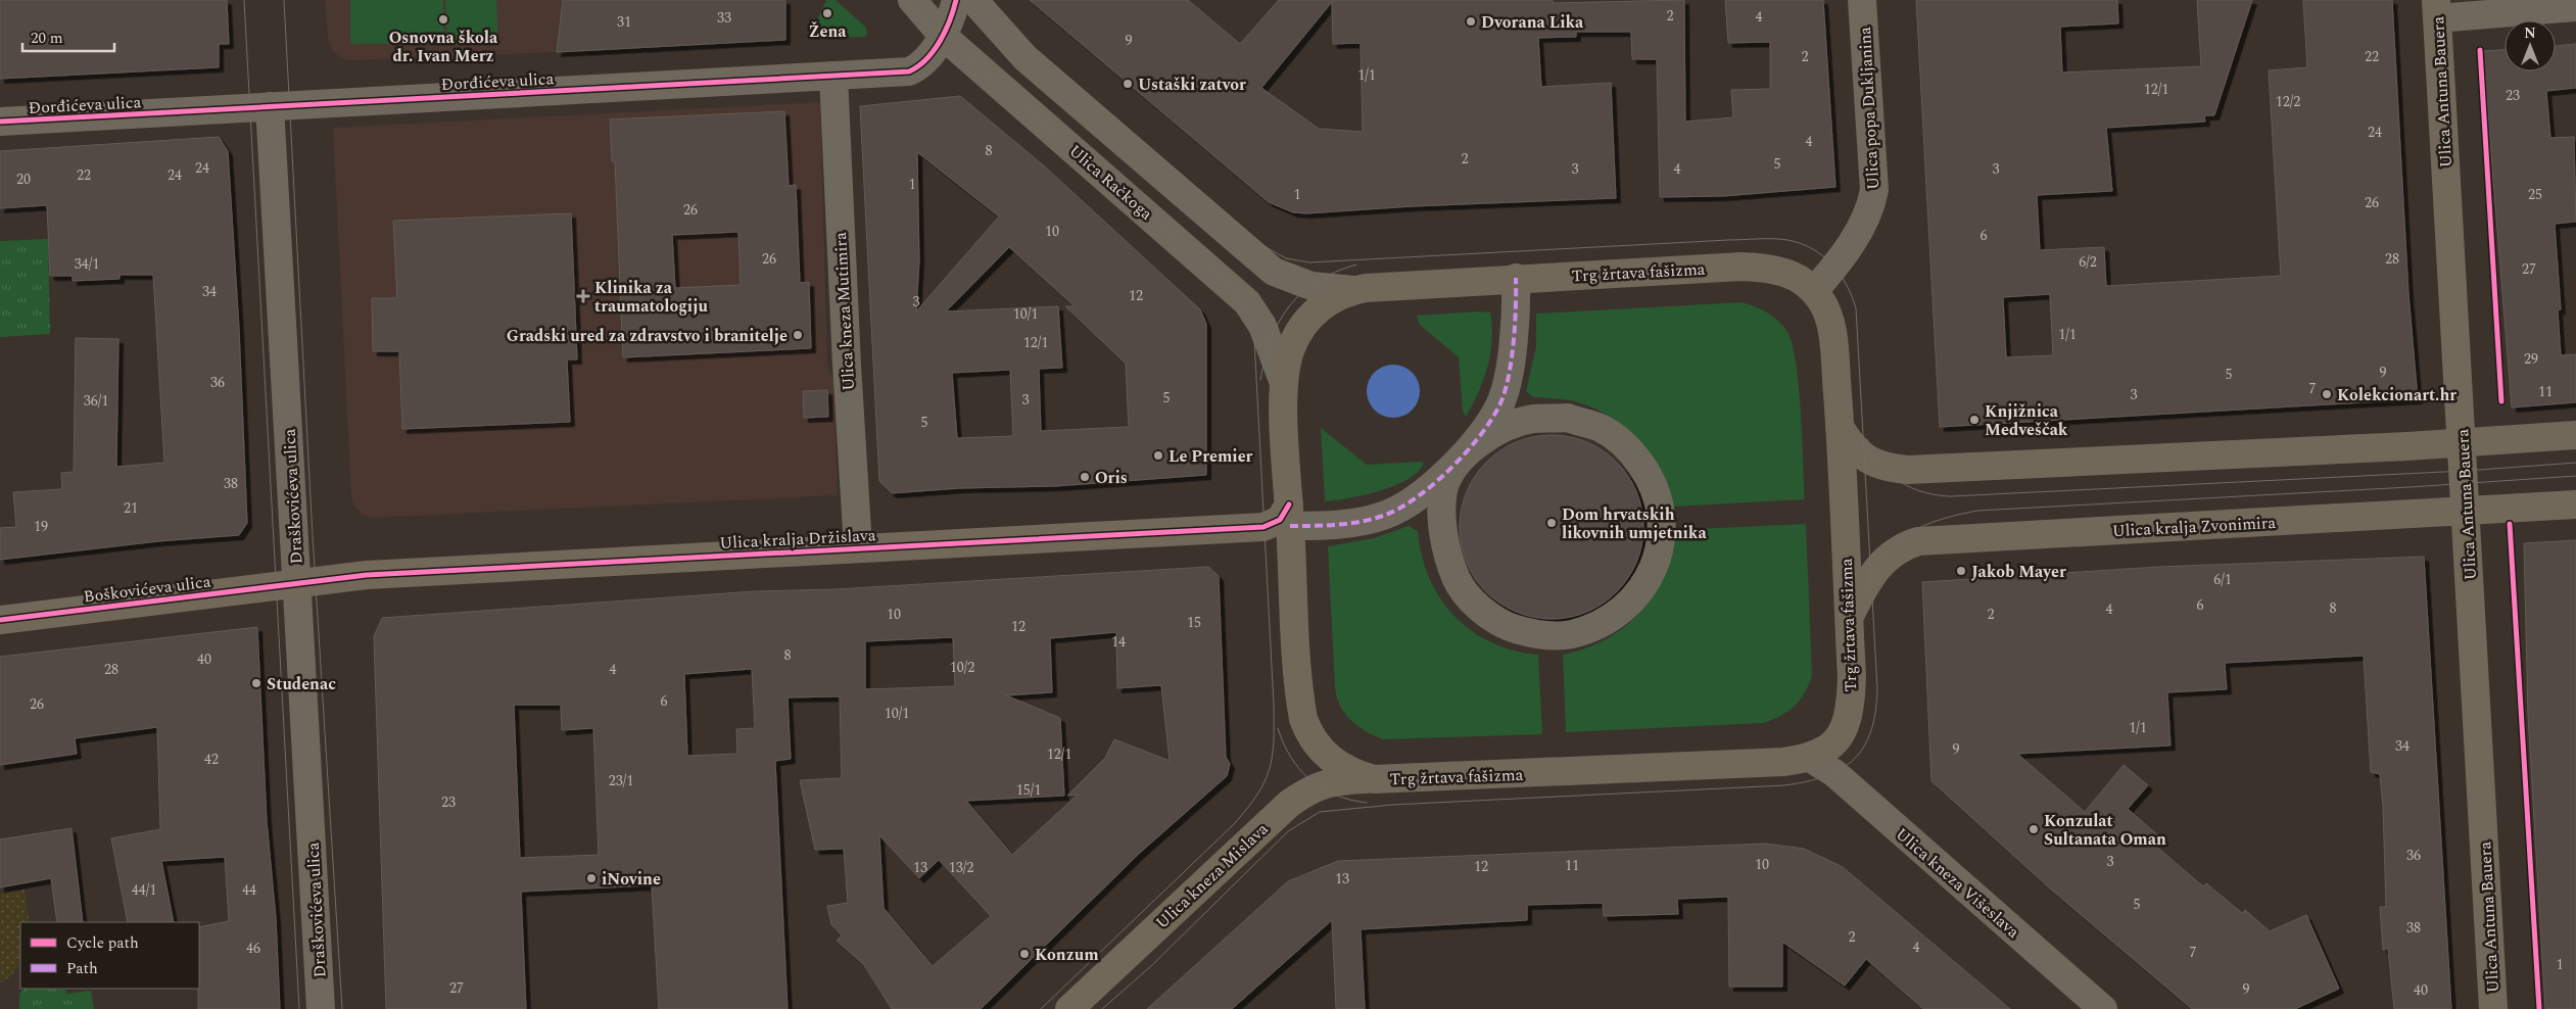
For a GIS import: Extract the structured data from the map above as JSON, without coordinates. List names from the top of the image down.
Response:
{
  "streets": {
    "main road": [
      "Ulica Antuna Bauera",
      "Trg žrtava fašizma",
      "Ulica kralja Zvonimira",
      "Ulica kralja Držislava",
      "Boškovićeva ulica",
      "Ulica kneza Mislava"
    ],
    "street": [
      "Đorđićeva ulica",
      "Ulica popa Dukljanina",
      "Ulica Račkoga",
      "Ulica kneza Mutimira",
      "Draškovićeva ulica",
      "Ulica kneza Višeslava"
    ]
  },
  "crossings": [
    ["Đorđićeva ulica", "Ulica Račkoga"],
    ["Đorđićeva ulica", "Ulica kneza Mutimira"],
    ["Đorđićeva ulica", "Draškovićeva ulica"],
    ["Ulica Antuna Bauera", "Ulica kralja Zvonimira"],
    ["Ulica popa Dukljanina", "Trg žrtava fašizma"],
    ["Ulica Račkoga", "Trg žrtava fašizma"],
    ["Trg žrtava fašizma", "Ulica kralja Zvonimira"],
    ["Trg žrtava fašizma", "Ulica kralja Držislava"],
    ["Trg žrtava fašizma", "Ulica kneza Mislava"],
    ["Trg žrtava fašizma", "Ulica kneza Višeslava"],
    ["Ulica kneza Mutimira", "Ulica kralja Držislava"],
    ["Draškovićeva ulica", "Ulica kralja Držislava"],
    ["Draškovićeva ulica", "Boškovićeva ulica"],
    ["Ulica kralja Držislava", "Boškovićeva ulica"]
  ],
  "places": {
    "other": [
      "Žena",
      "Osnovna škola dr. Ivan Merz",
      "Dvorana Lika",
      "Ustaški zatvor",
      "Gradski ured za zdravstvo i branitelje",
      "Kolekcionart.hr",
      "Knjižnica Medveščak",
      "Le Premier",
      "Oris",
      "Dom hrvatskih likovnih umjetnika",
      "Jakob Mayer",
      "Studenac",
      "Konzulat Sultanata Oman",
      "iNovine",
      "Konzum"
    ],
    "health": ["Klinika za traumatologiju"]
  },
  "house_numbers": [
    "2",
    "4",
    "33",
    "31",
    "9",
    "2",
    "22",
    "1/1",
    "12/1",
    "23",
    "12/2",
    "24",
    "4",
    "8",
    "2",
    "5",
    "24",
    "3",
    "4",
    "3",
    "22",
    "24",
    "20",
    "1",
    "1",
    "25",
    "26",
    "26",
    "10",
    "6",
    "26",
    "28",
    "6/2",
    "34/1",
    "27",
    "34",
    "12",
    "3",
    "10/1",
    "1/1",
    "12/1",
    "29",
    "9",
    "5",
    "36",
    "7",
    "11",
    "3",
    "5",
    "3",
    "36/1",
    "5",
    "38",
    "21",
    "19",
    "6/1",
    "6",
    "8",
    "4",
    "10",
    "2",
    "15",
    "12",
    "14",
    "8",
    "40",
    "10/2",
    "28",
    "4",
    "6",
    "26",
    "10/1",
    "1/1",
    "34",
    "9",
    "12/1",
    "42",
    "23/1",
    "15/1",
    "23",
    "36",
    "3",
    "10",
    "11",
    "12",
    "13",
    "13/2",
    "13",
    "44/1",
    "44",
    "5",
    "38",
    "2",
    "4",
    "46",
    "7",
    "1",
    "27",
    "9",
    "40"
  ],
  "legend": ["Cycle path", "Path"],
  "scale_bar": "20 m",
  "north": "top"
}
